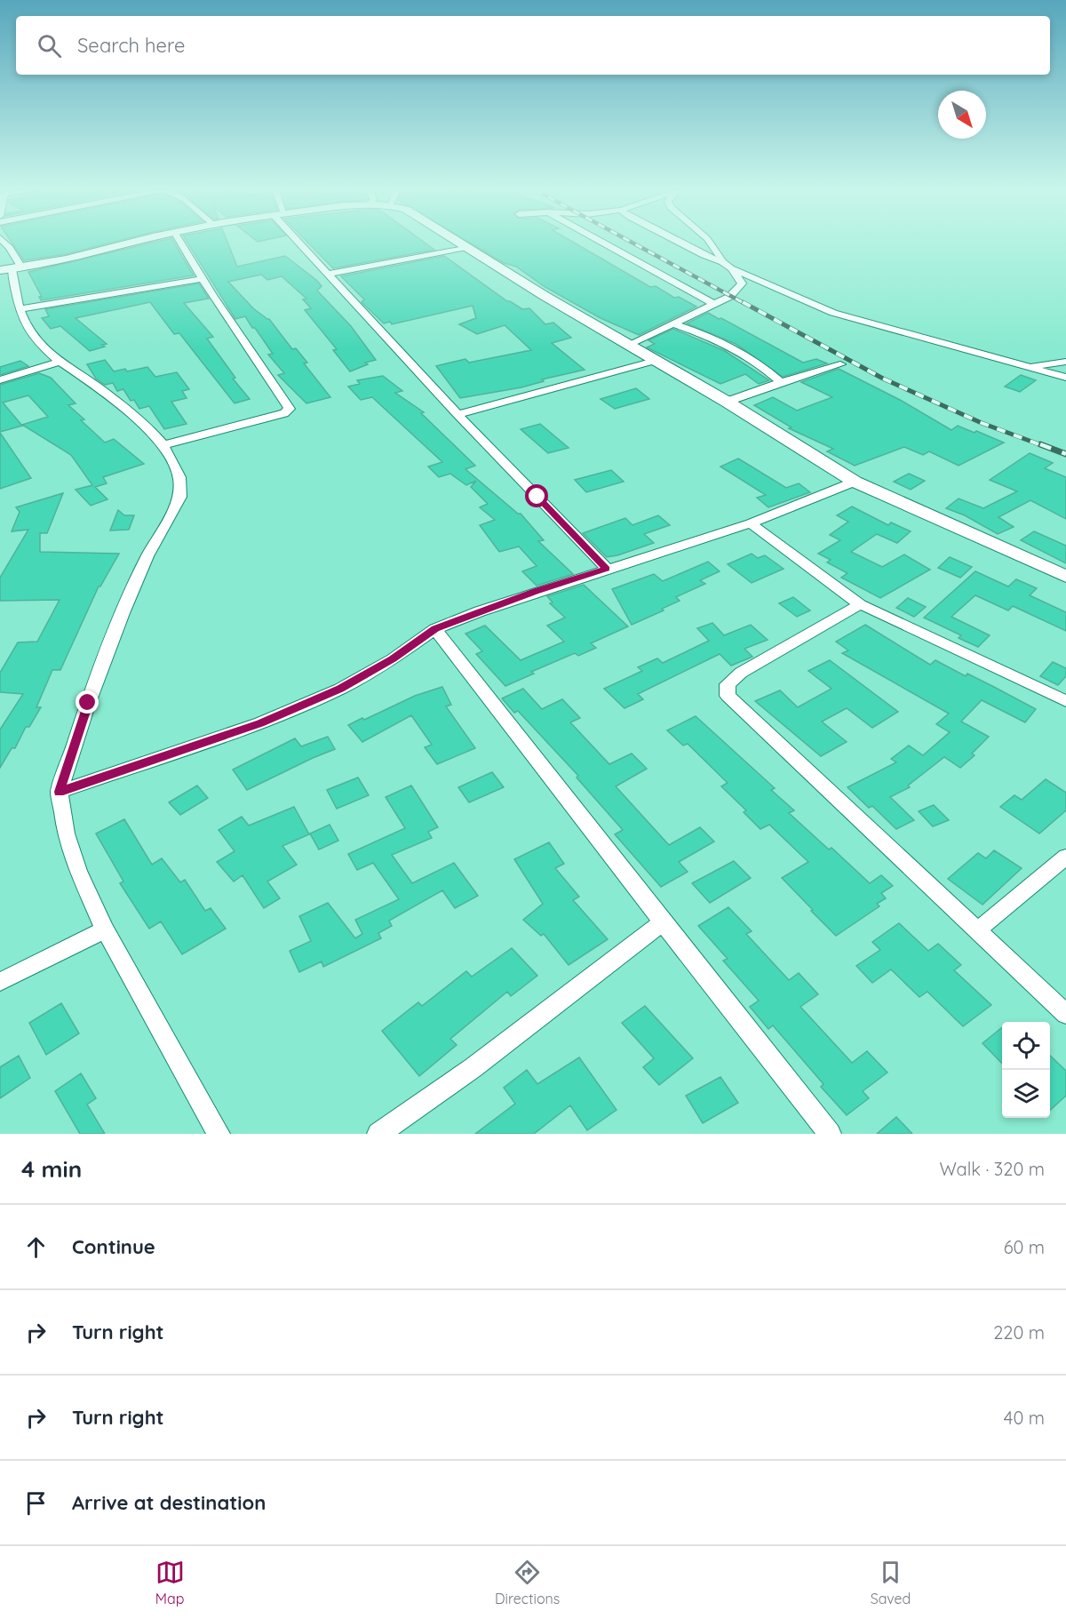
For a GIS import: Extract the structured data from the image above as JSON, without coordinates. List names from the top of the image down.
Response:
{
  "north": "bottom right",
  "page": {
    "search": "Search here",
    "heading": ["4 min", "Walk · 320 m"],
    "list": [
      ["Continue", "60 m"],
      ["Turn right", "220 m"],
      ["Turn right", "40 m"],
      "Arrive at destination"
    ],
    "nav": ["Map", "Directions", "Saved"]
  }
}
